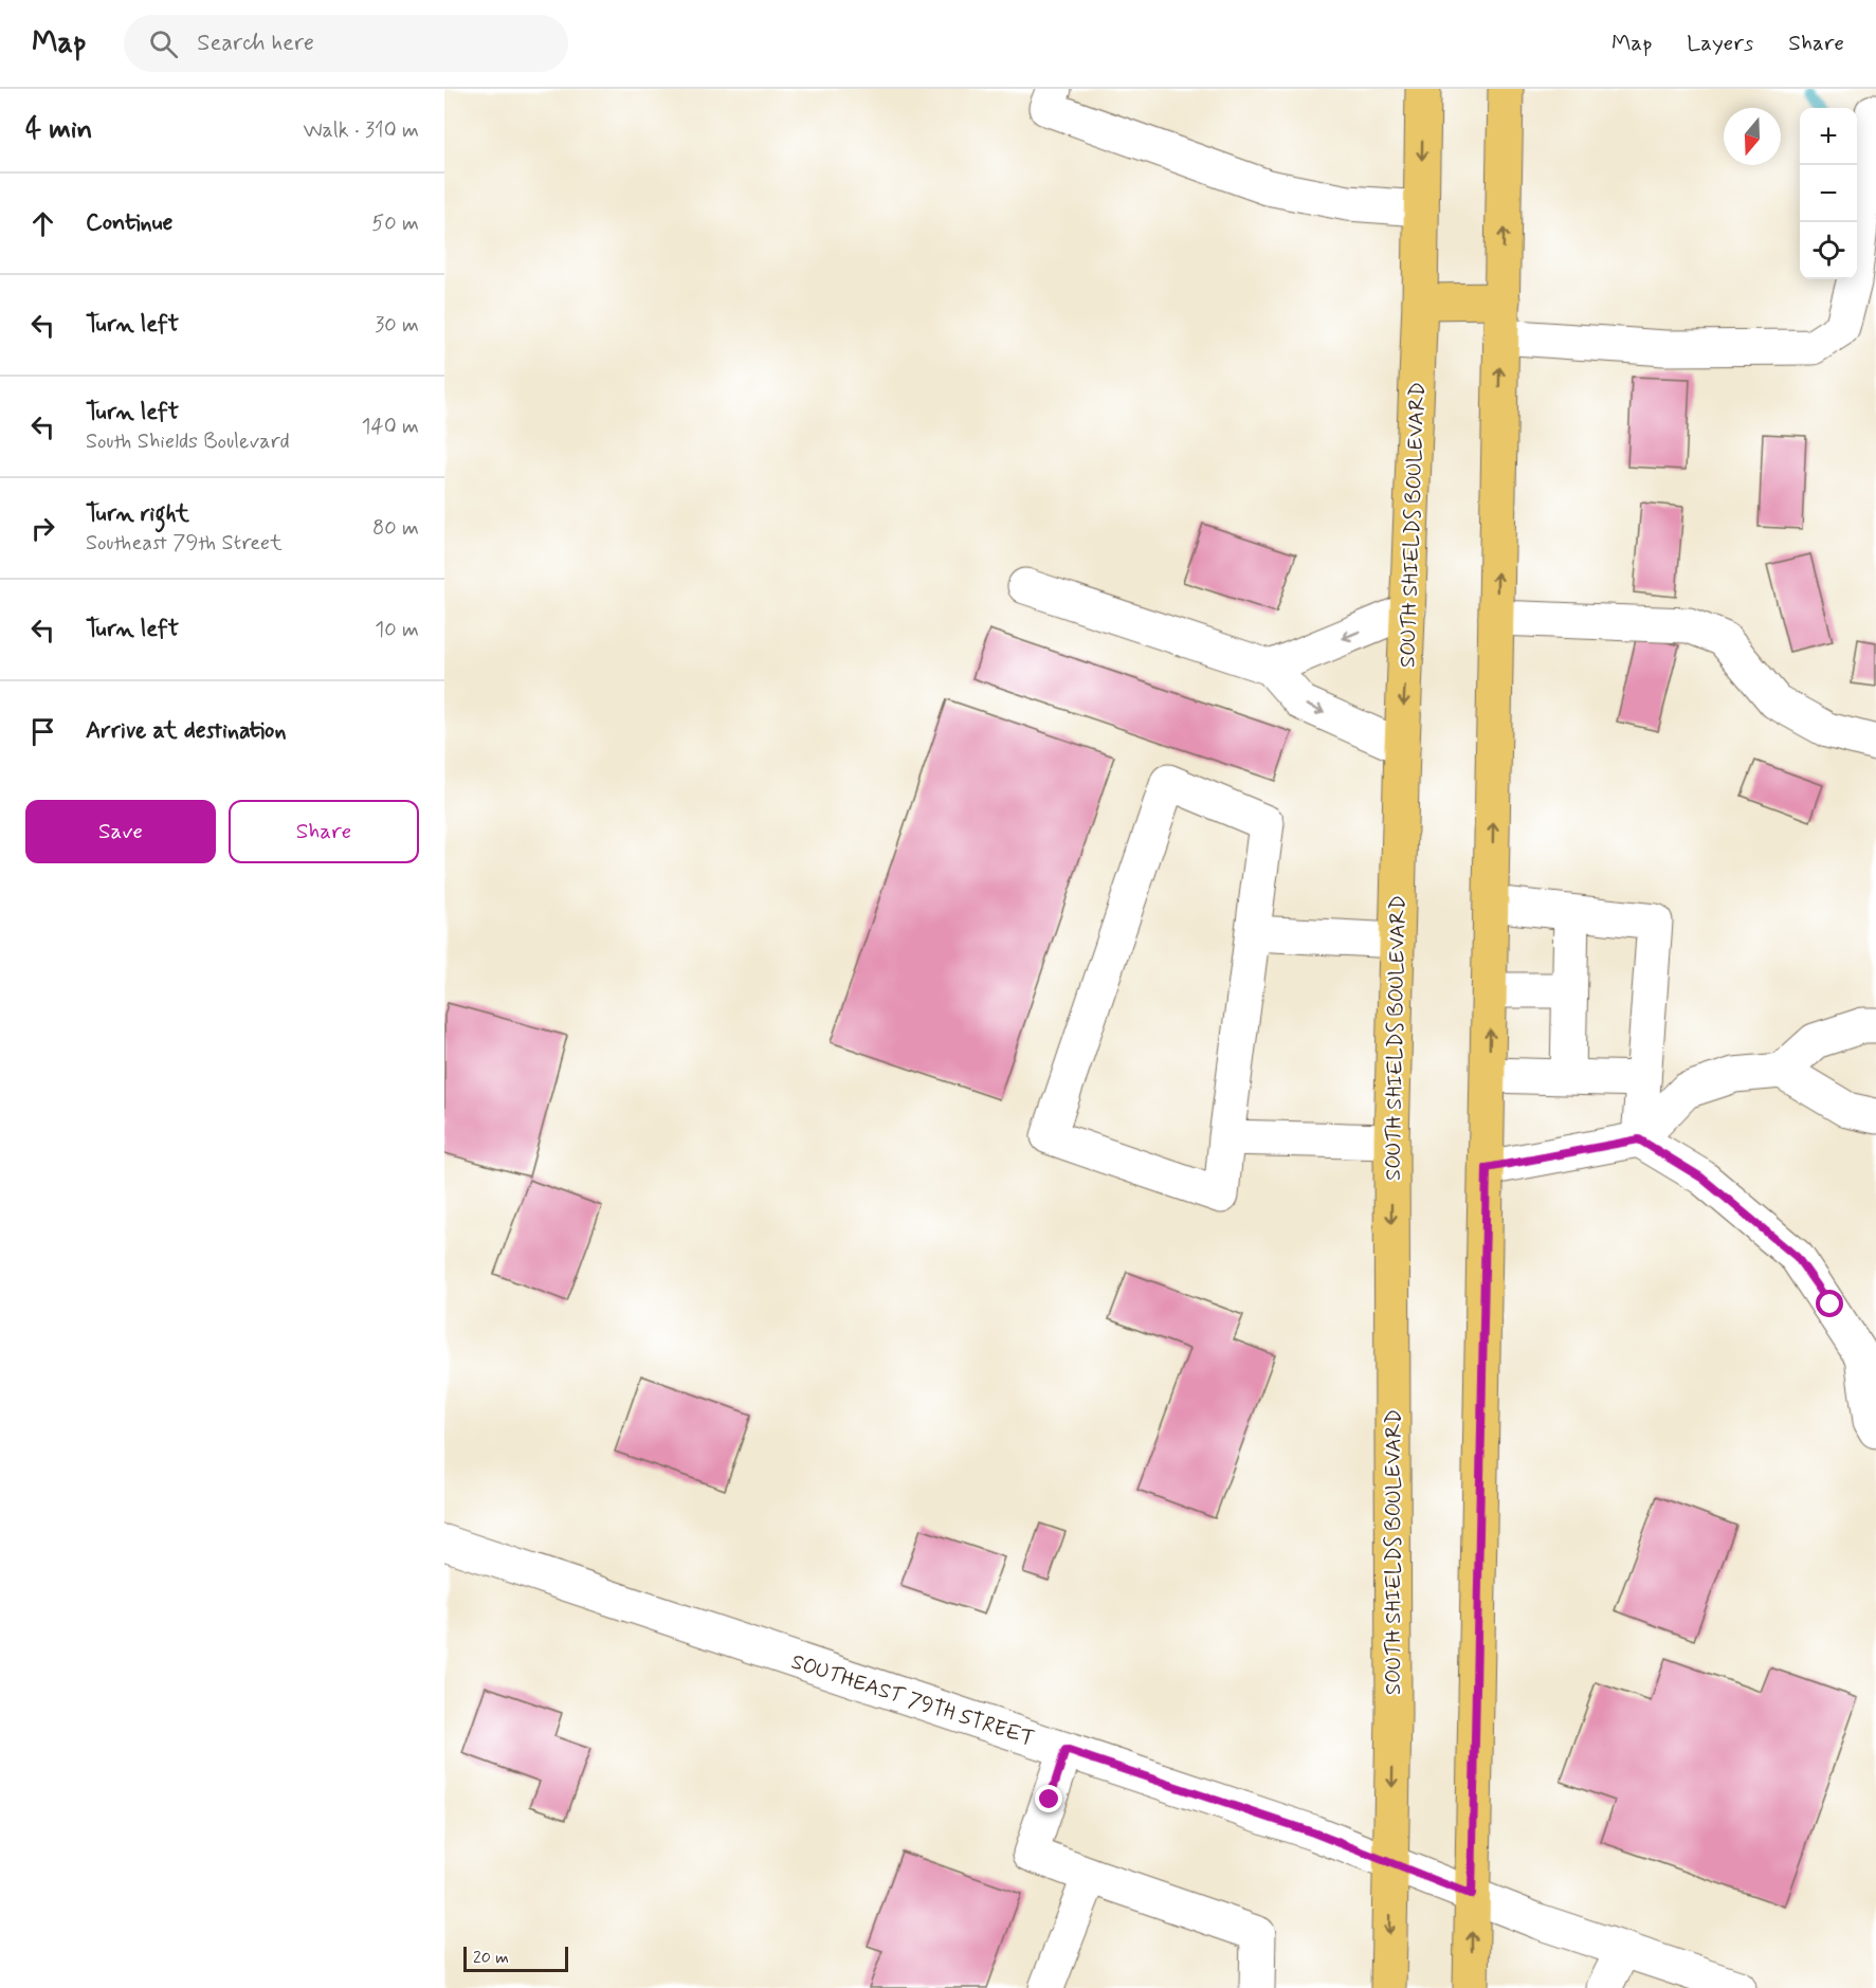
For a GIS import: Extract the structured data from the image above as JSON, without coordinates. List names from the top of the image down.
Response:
{
  "streets": {
    "main road": ["SOUTH SHIELDS BOULEVARD"],
    "street": ["SOUTHEAST 79TH STREET"]
  },
  "crossings": [
    ["SOUTH SHIELDS BOULEVARD", "SOUTHEAST 79TH STREET"]
  ],
  "scale_bar": "20 m",
  "north": "bottom",
  "page": {
    "header": "Map",
    "search": "Search here",
    "nav": ["Map", "Layers", "Share"],
    "heading": ["4 min", "Walk · 310 m"],
    "map_buttons": ["+", "−"],
    "list": [
      ["Continue", "50 m"],
      ["Turn left", "30 m"],
      ["Turn left", "South Shields Boulevard", "140 m"],
      ["Turn right", "Southeast 79th Street", "80 m"],
      ["Turn left", "10 m"],
      "Arrive at destination"
    ],
    "buttons": ["Save", "Share"],
    "scale": "20 m"
  }
}
